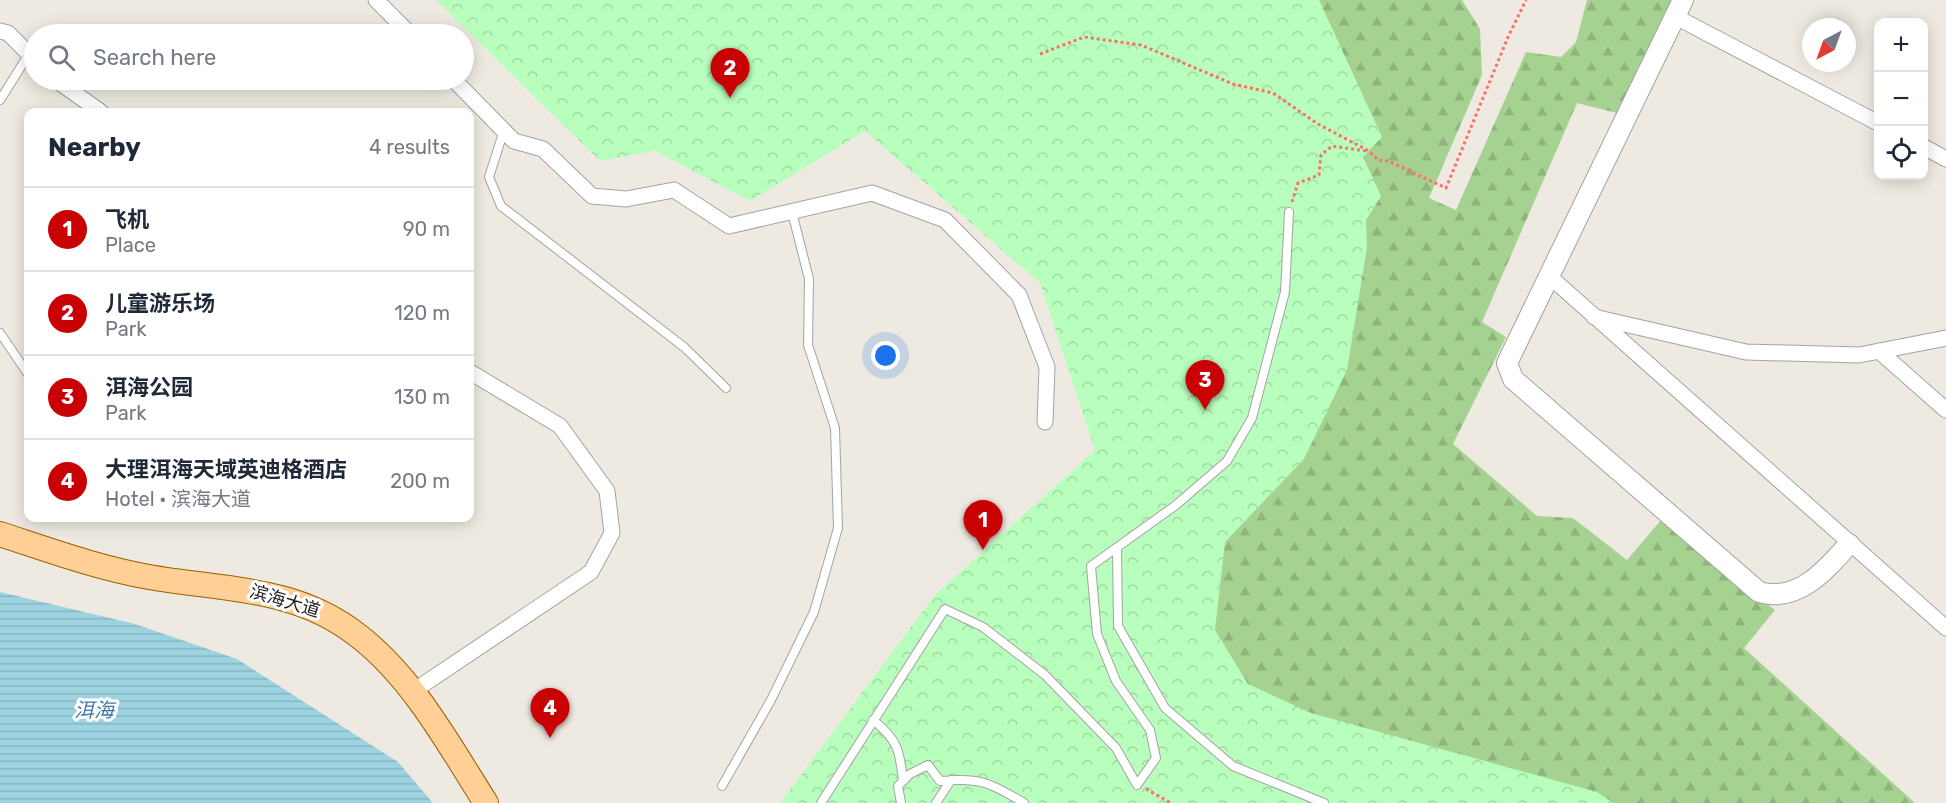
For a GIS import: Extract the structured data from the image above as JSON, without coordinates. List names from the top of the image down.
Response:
{
  "streets": {
    "main road": ["滨海大道"]
  },
  "water": ["洱海"],
  "north": "bottom left",
  "page": {
    "map_buttons": ["+", "−"],
    "search": "Search here",
    "pins": [
      "2",
      "3",
      "1",
      "4"
    ],
    "heading": ["Nearby", "4 results"],
    "list": [
      {
        "mark": "1",
        "name": "飞机",
        "note": "Place",
        "value": "90 m"
      },
      {
        "mark": "2",
        "name": "儿童游乐场",
        "note": "Park",
        "value": "120 m"
      },
      {
        "mark": "3",
        "name": "洱海公园",
        "note": "Park",
        "value": "130 m"
      },
      {
        "mark": "4",
        "name": "大理洱海天域英迪格酒店",
        "note": "Hotel · 滨海大道",
        "value": "200 m"
      }
    ]
  }
}
